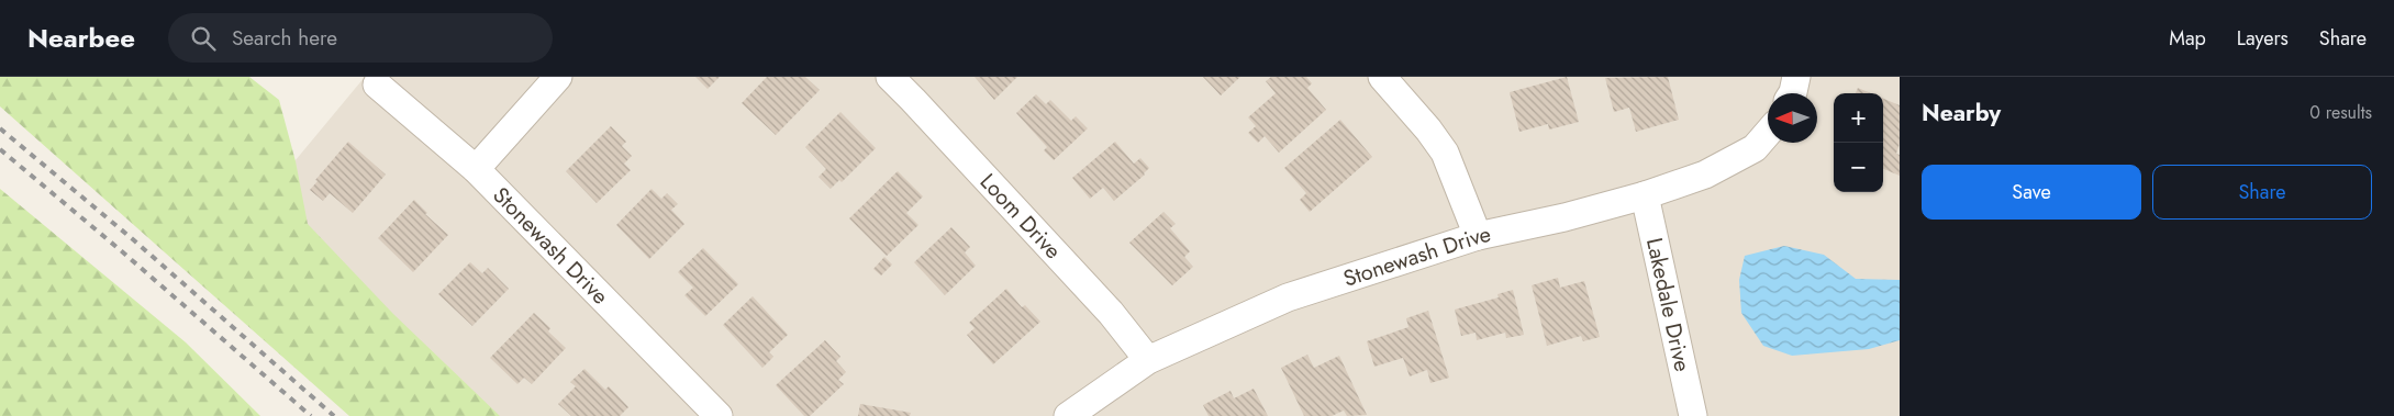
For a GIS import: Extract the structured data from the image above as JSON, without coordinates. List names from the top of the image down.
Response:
{
  "streets": {
    "street": ["Loom Drive", "Stonewash Drive", "Lakedale Drive"]
  },
  "crossings": [
    ["Loom Drive", "Stonewash Drive"],
    ["Stonewash Drive", "Lakedale Drive"]
  ],
  "north": "left",
  "page": {
    "header": "Nearbee",
    "search": "Search here",
    "nav": ["Map", "Layers", "Share"],
    "heading": ["Nearby", "0 results"],
    "map_buttons": ["+", "−"],
    "buttons": ["Save", "Share"]
  }
}
